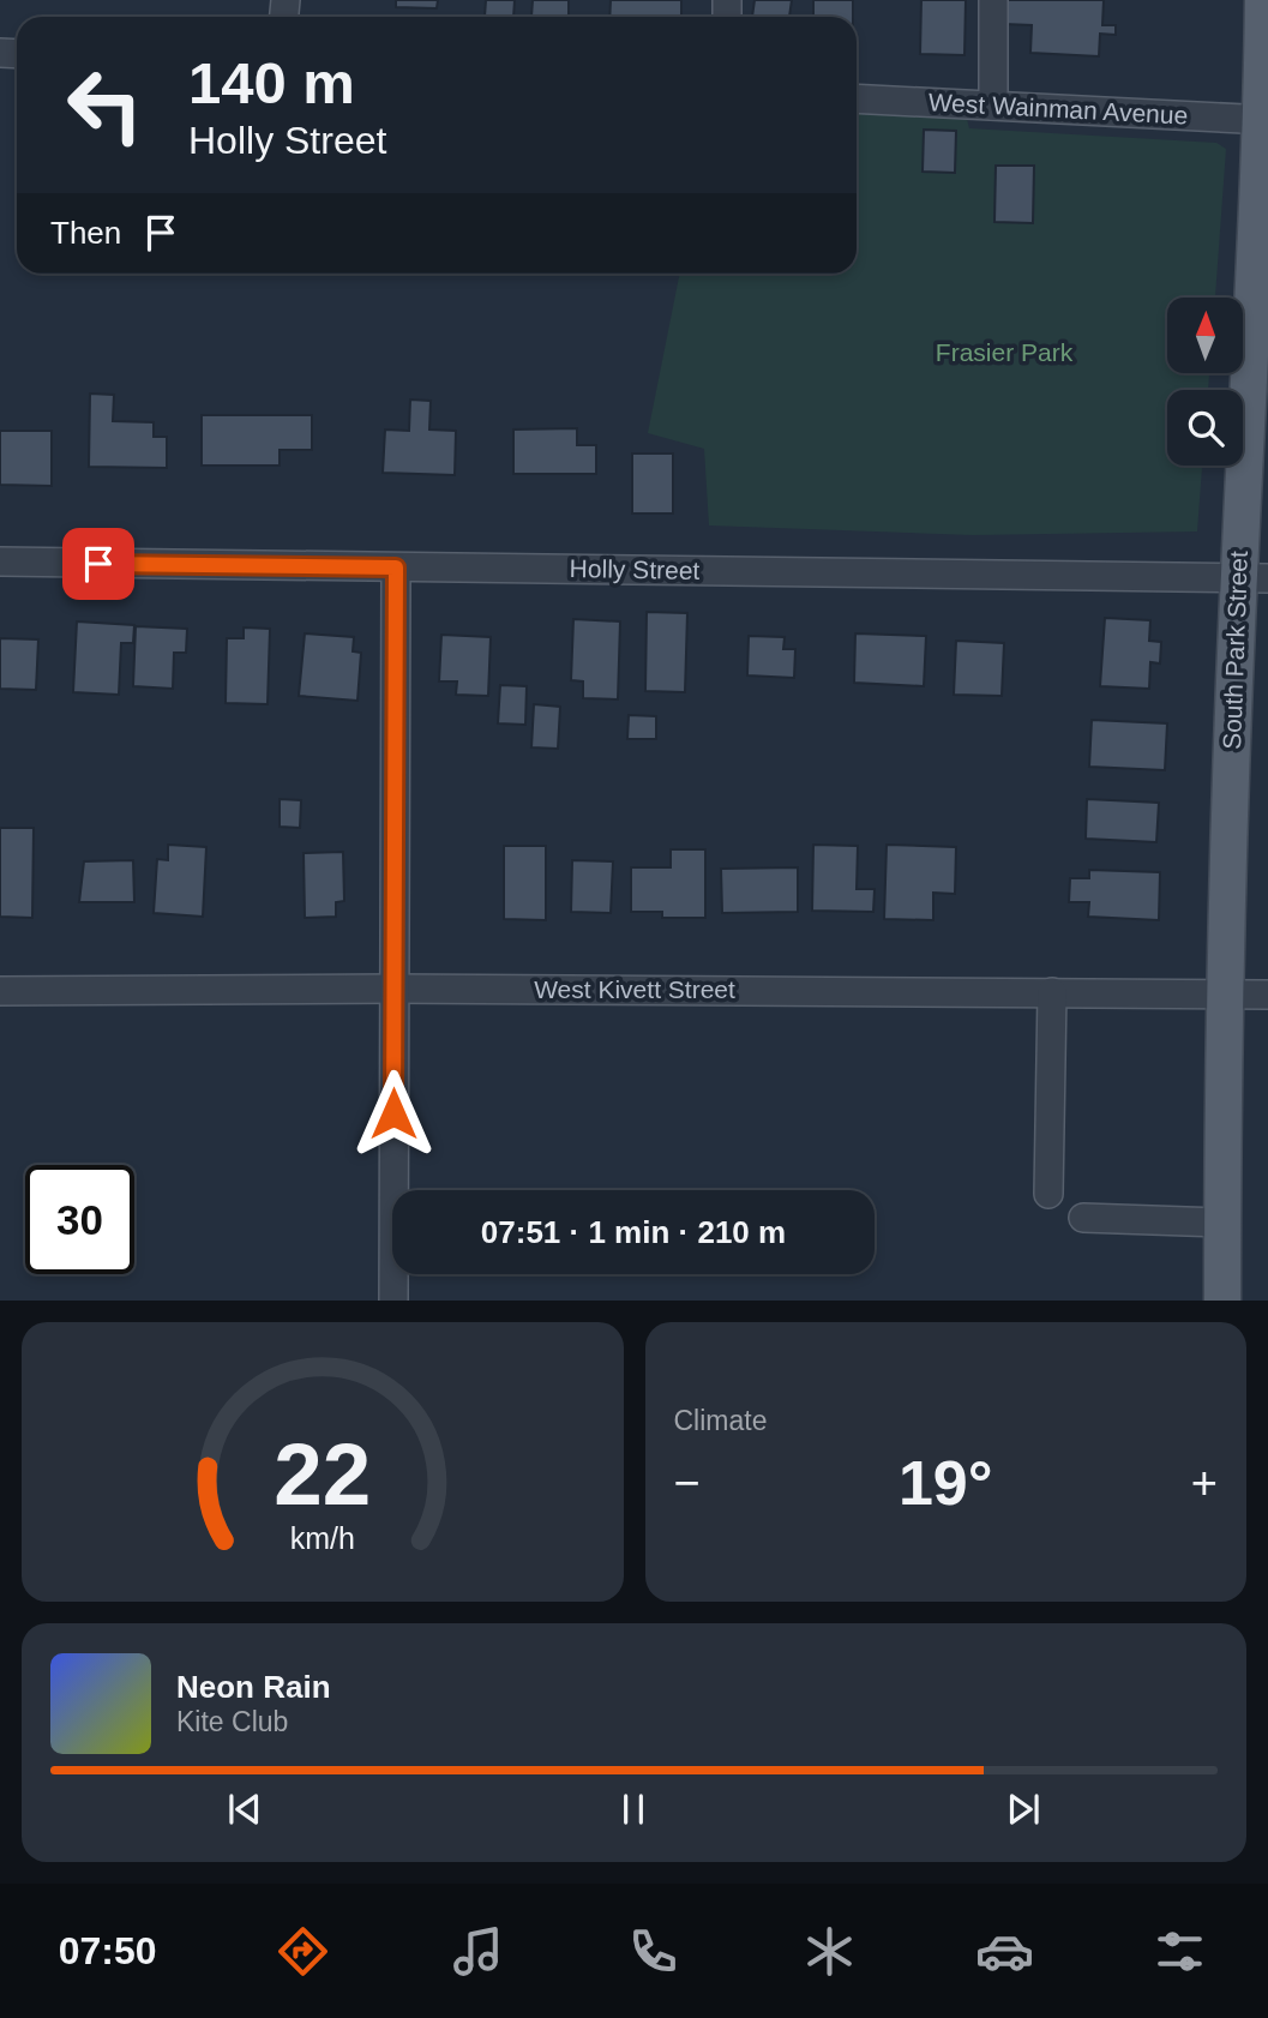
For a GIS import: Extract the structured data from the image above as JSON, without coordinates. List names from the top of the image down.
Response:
{
  "streets": {
    "main road": ["South Park Street"],
    "street": ["West Wainman Avenue", "Holly Street", "West Kivett Street"]
  },
  "crossings": [
    ["West Wainman Avenue", "South Park Street"],
    ["Holly Street", "South Park Street"],
    ["South Park Street", "West Kivett Street"]
  ],
  "parks": ["Frasier Park"],
  "north": "top",
  "page": {
    "turn": ["140 m", "Holly Street"],
    "then": "Then",
    "limit": "30",
    "trip": "07:51 · 1 min · 210 m",
    "tile": "Climate",
    "heat": ["−", "19°", "+"],
    "song": ["Neon Rain", "Kite Club"],
    "tabs": "07:50",
    "gauge": ["22", "km/h"]
  }
}
